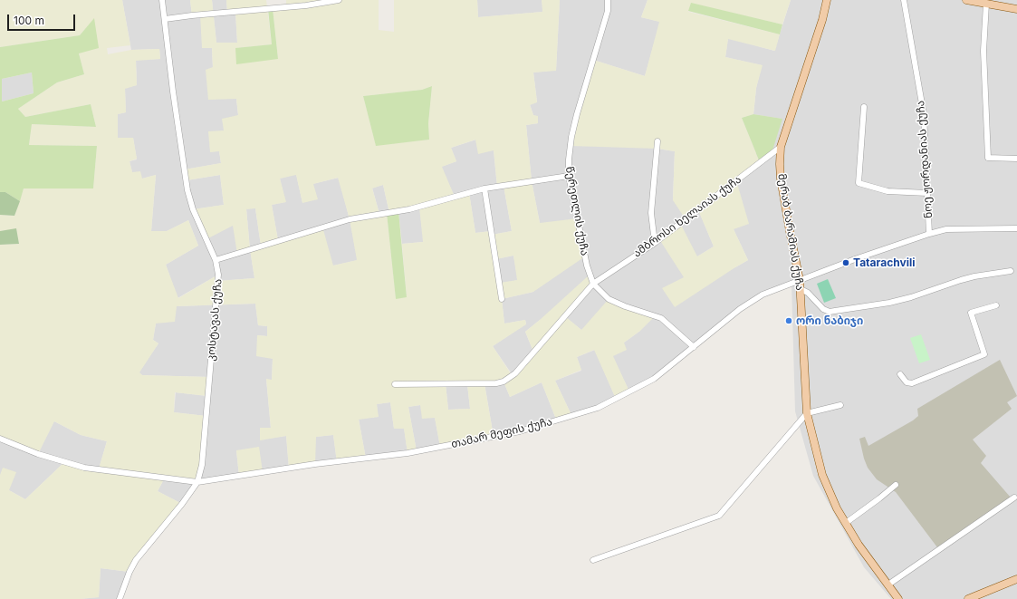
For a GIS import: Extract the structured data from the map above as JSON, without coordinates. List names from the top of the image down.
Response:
{
  "streets": {
    "main road": ["მერაბ ბარამიას ქუჩა"],
    "street": [
      "ნოე ჟორდანიას ქუჩა",
      "წერეთლის ქუჩა",
      "ამბროსი ხელაიას ქუჩა",
      "კოსტავას ქუჩა",
      "თამარ მეფის ქუჩა"
    ]
  },
  "crossings": [
    ["ნოე ჟორდანიას ქუჩა", "თამარ მეფის ქუჩა"],
    ["წერეთლის ქუჩა", "ამბროსი ხელაიას ქუჩა"],
    ["წერეთლის ქუჩა", "თამარ მეფის ქუჩა"],
    ["ამბროსი ხელაიას ქუჩა", "მერაბ ბარამიას ქუჩა"],
    ["მერაბ ბარამიას ქუჩა", "თამარ მეფის ქუჩა"],
    ["კოსტავას ქუჩა", "თამარ მეფის ქუჩა"]
  ],
  "places": ["Tatarachvili", "ორი ნაბიჯი"],
  "scale_bar": "100 m"
}
